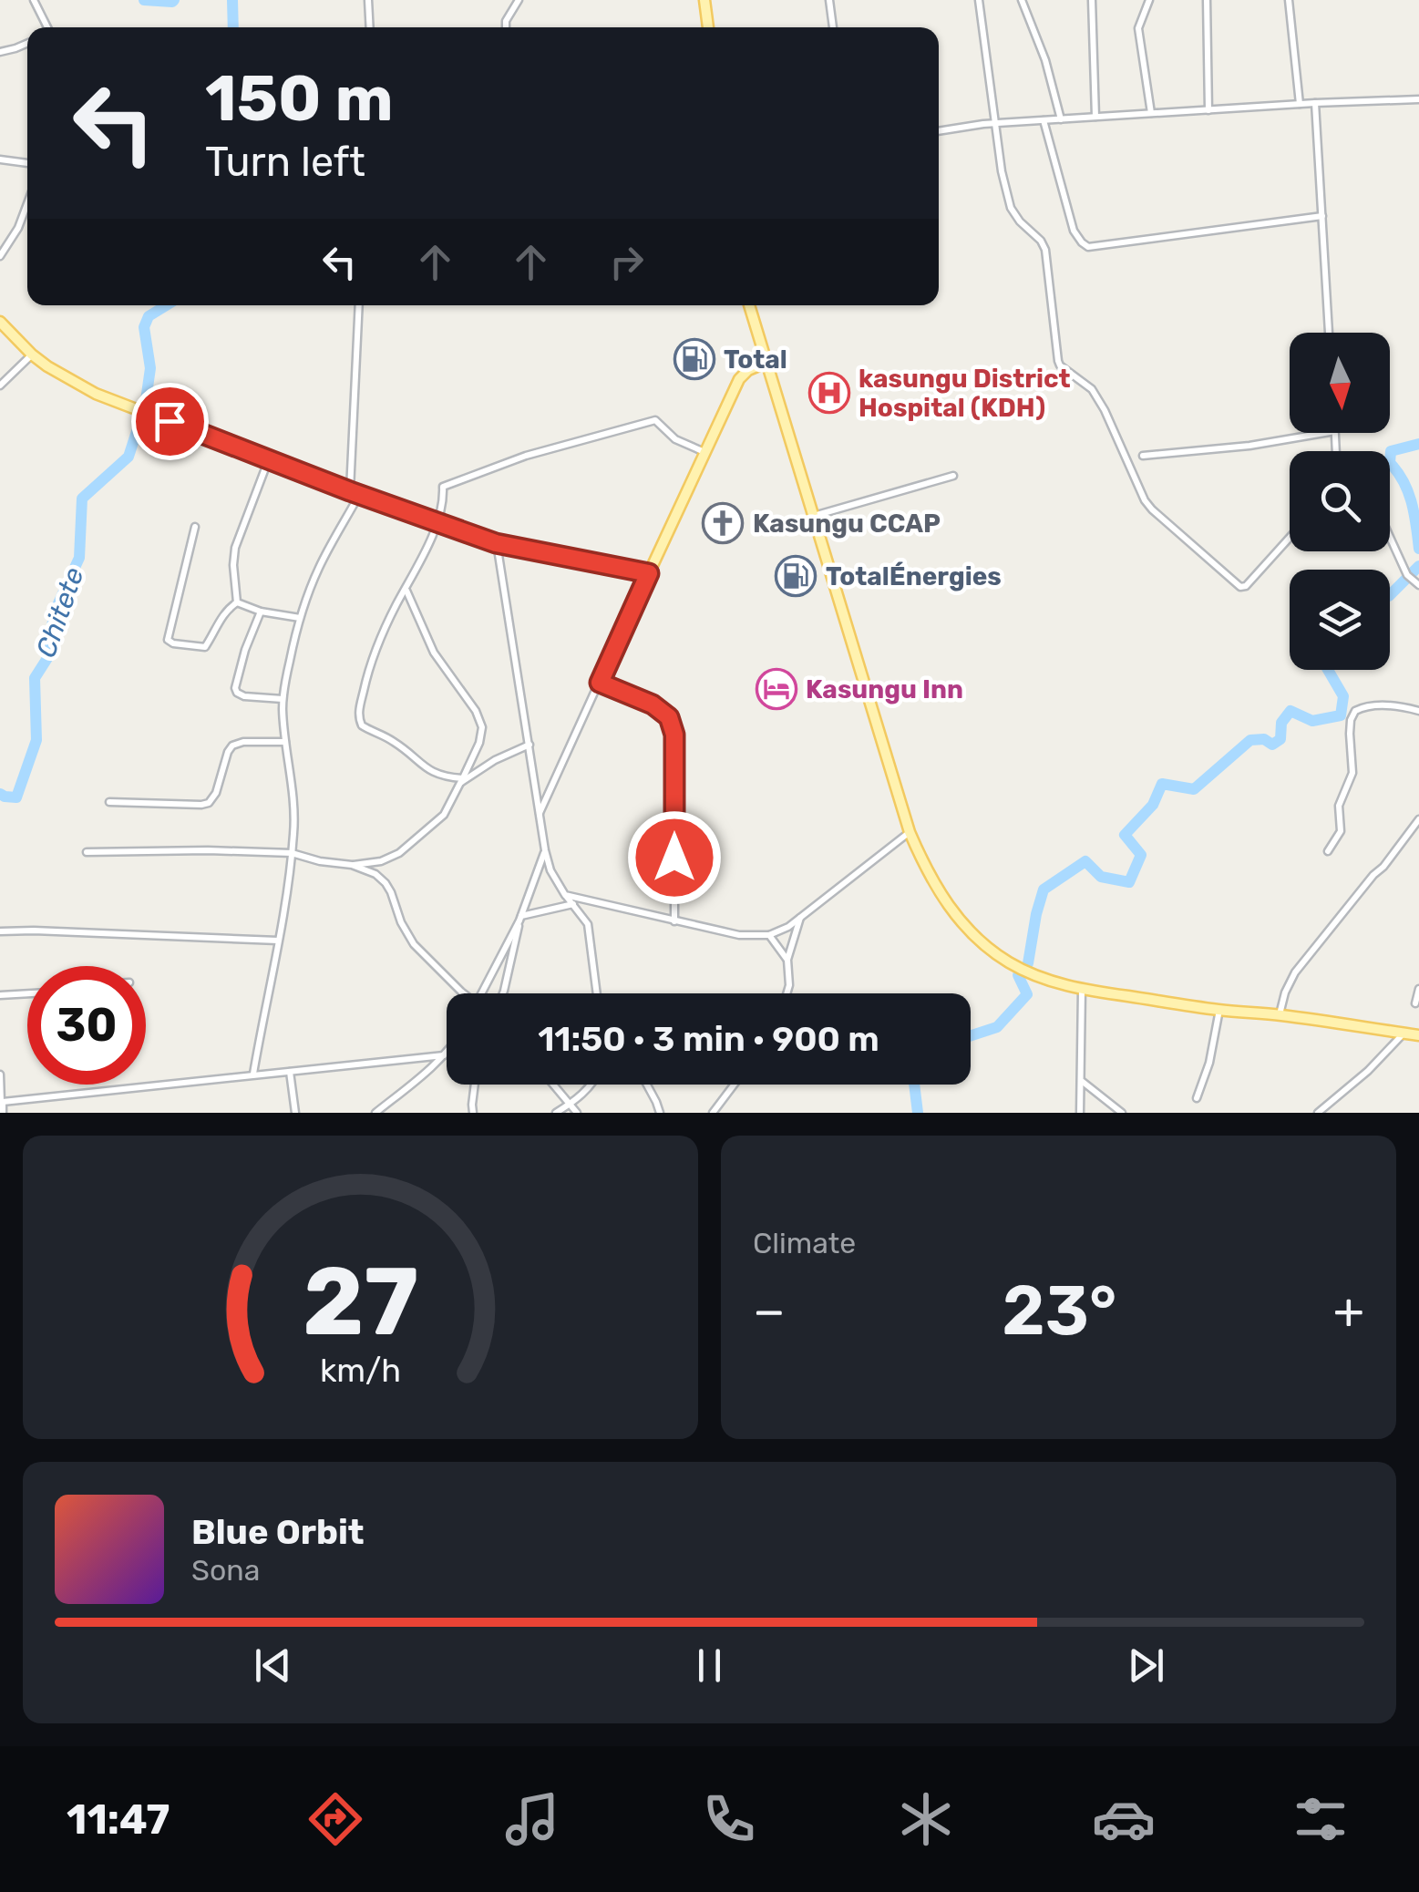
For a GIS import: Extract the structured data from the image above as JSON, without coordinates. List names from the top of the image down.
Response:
{
  "water": ["Chitete"],
  "places": {
    "fuel station": ["Total", "TotalÉnergies"],
    "hospital": ["kasungu District Hospital (KDH)"],
    "church": ["Kasungu CCAP"],
    "hotel": ["Kasungu Inn"]
  },
  "north": "bottom",
  "page": {
    "turn": ["150 m", "Turn left"],
    "limit": "30",
    "trip": "11:50 · 3 min · 900 m",
    "tile": "Climate",
    "heat": ["−", "23°", "+"],
    "song": ["Blue Orbit", "Sona"],
    "tabs": "11:47",
    "gauge": ["27", "km/h"]
  }
}
